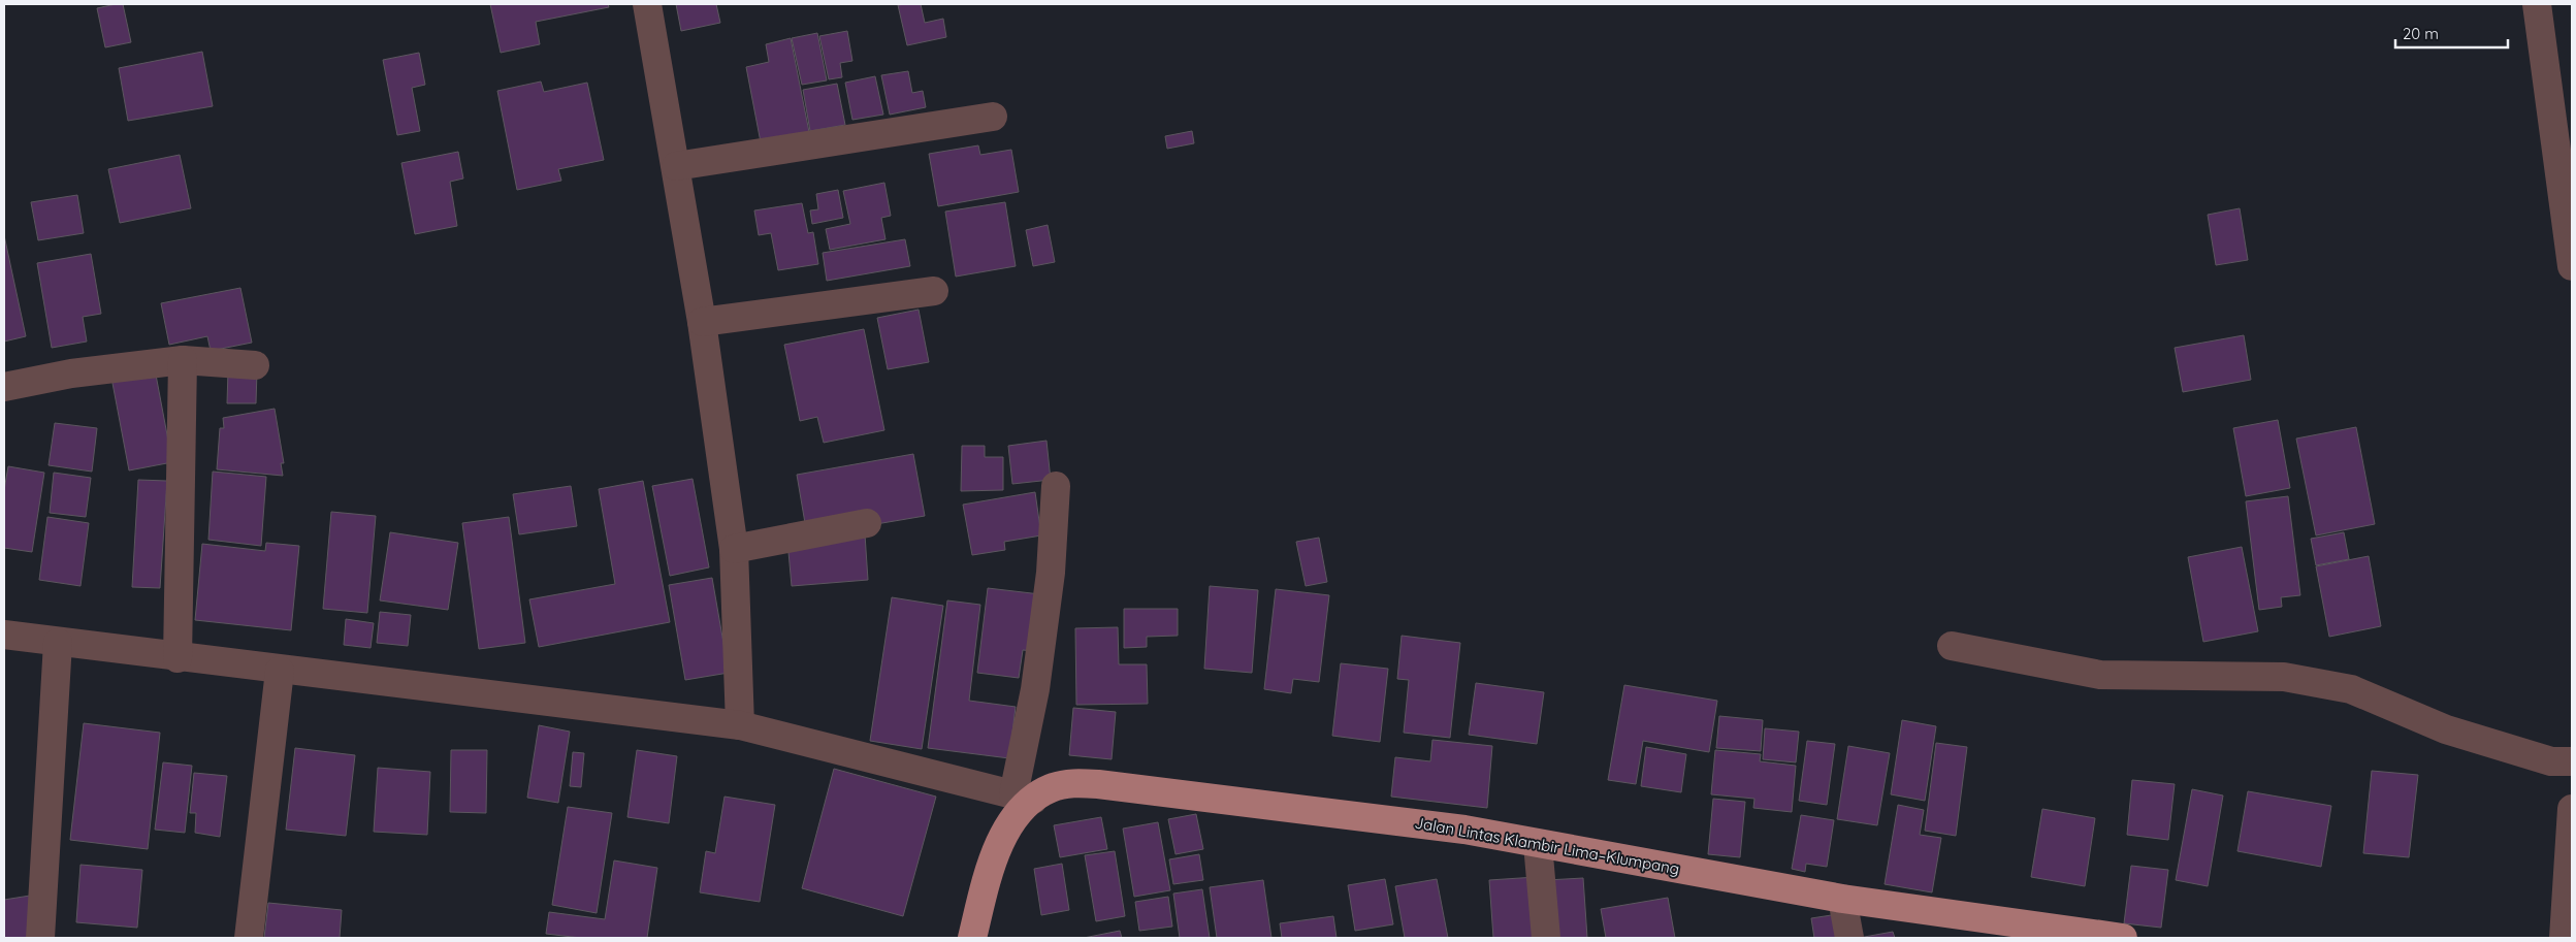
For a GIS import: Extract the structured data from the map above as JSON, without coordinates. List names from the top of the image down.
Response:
{
  "streets": {
    "main road": ["Jalan Lintas Klambir Lima–Klumpang"]
  },
  "scale_bar": "20 m"
}
